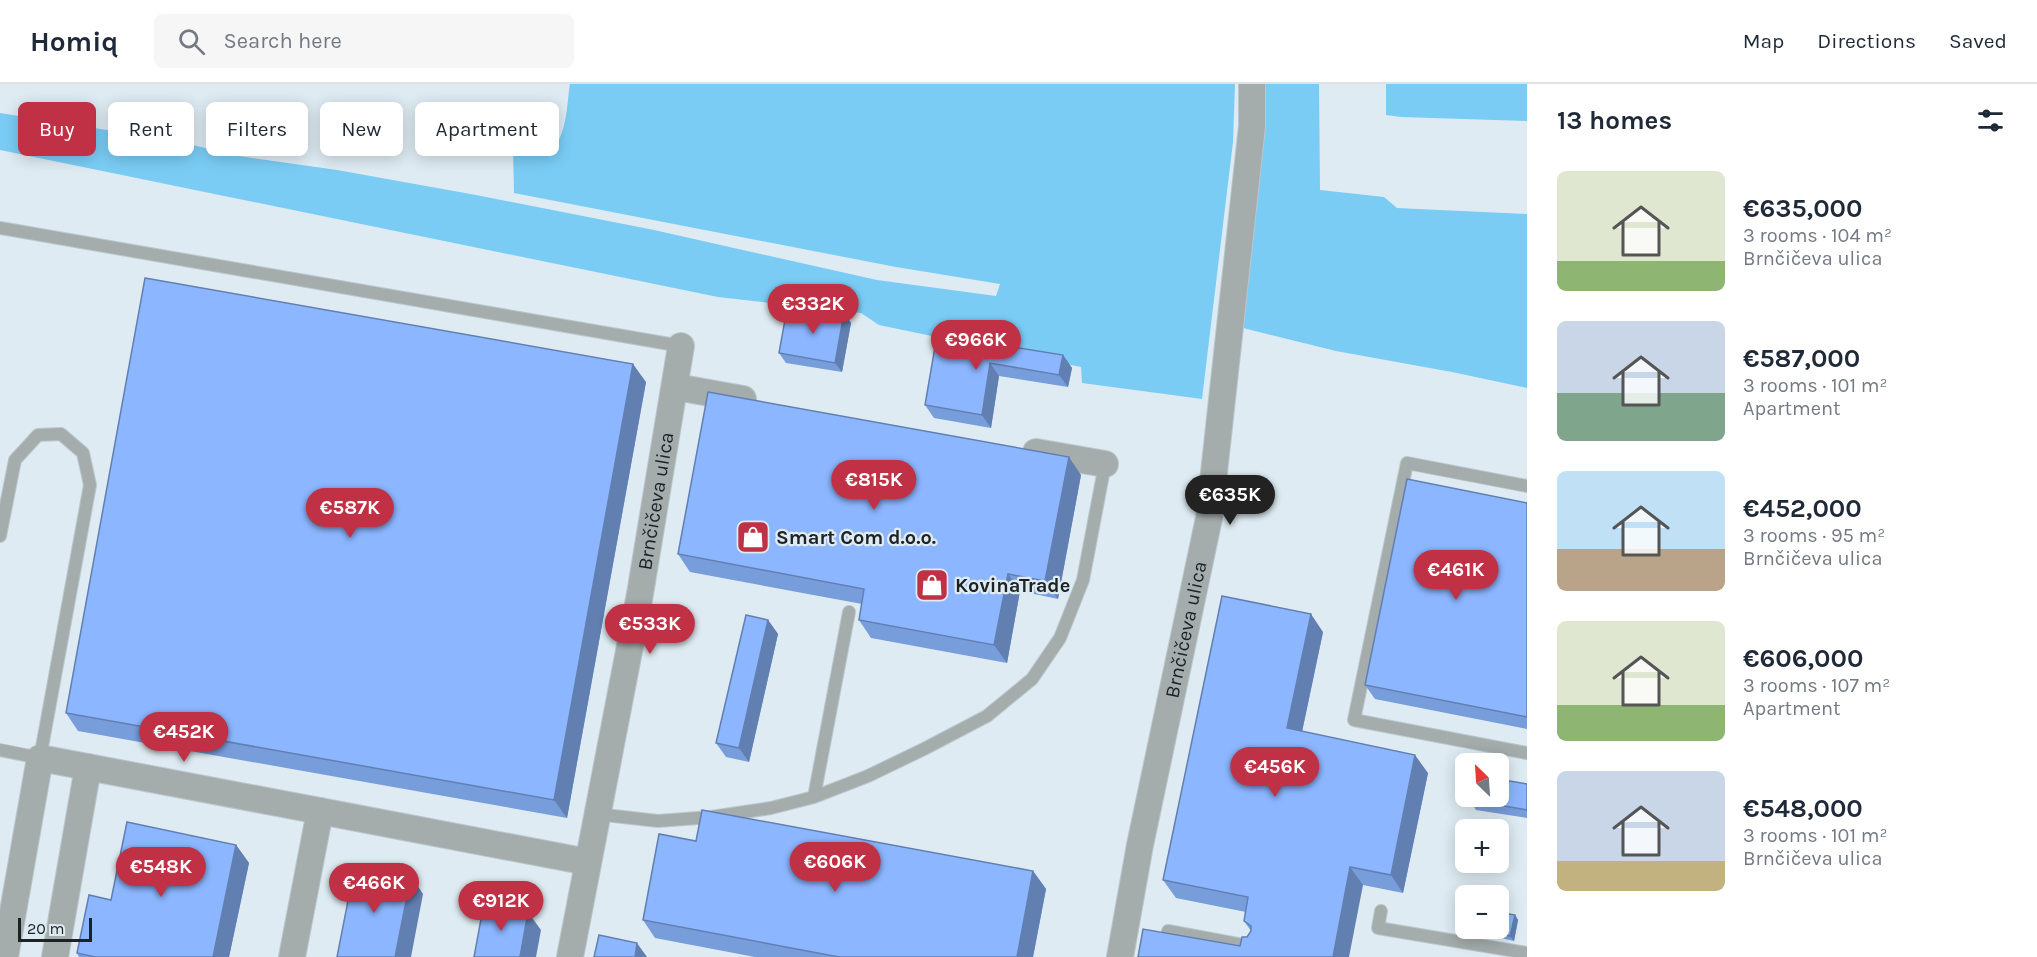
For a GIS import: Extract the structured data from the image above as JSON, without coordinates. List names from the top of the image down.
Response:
{
  "streets": {
    "street": ["Brnčičeva ulica"]
  },
  "places": {
    "shop": ["Smart Com d.o.o.", "KovinaTrade"]
  },
  "scale_bar": "20 m",
  "north": "top left",
  "page": {
    "header": "Homiq",
    "search": "Search here",
    "nav": ["Map", "Directions", "Saved"],
    "heading": "13 homes",
    "chip": [
      "Buy",
      "Rent",
      "Filters",
      "New",
      "Apartment"
    ],
    "list": [
      {
        "name": "€635,000",
        "note": "3 rooms · 104 m² · Brnčičeva ulica"
      },
      {
        "name": "€587,000",
        "note": "3 rooms · 101 m² · Apartment"
      },
      {
        "name": "€452,000",
        "note": "3 rooms · 95 m² · Brnčičeva ulica"
      },
      {
        "name": "€606,000",
        "note": "3 rooms · 107 m² · Apartment"
      },
      {
        "name": "€548,000",
        "note": "3 rooms · 101 m² · Brnčičeva ulica"
      }
    ],
    "price": [
      "€332K",
      "€966K",
      "€815K",
      "€635K",
      "€587K",
      "€461K",
      "€533K",
      "€452K",
      "€456K",
      "€606K",
      "€548K",
      "€466K",
      "€912K"
    ],
    "map_buttons": ["+", "−"],
    "scale": "20 m"
  }
}
